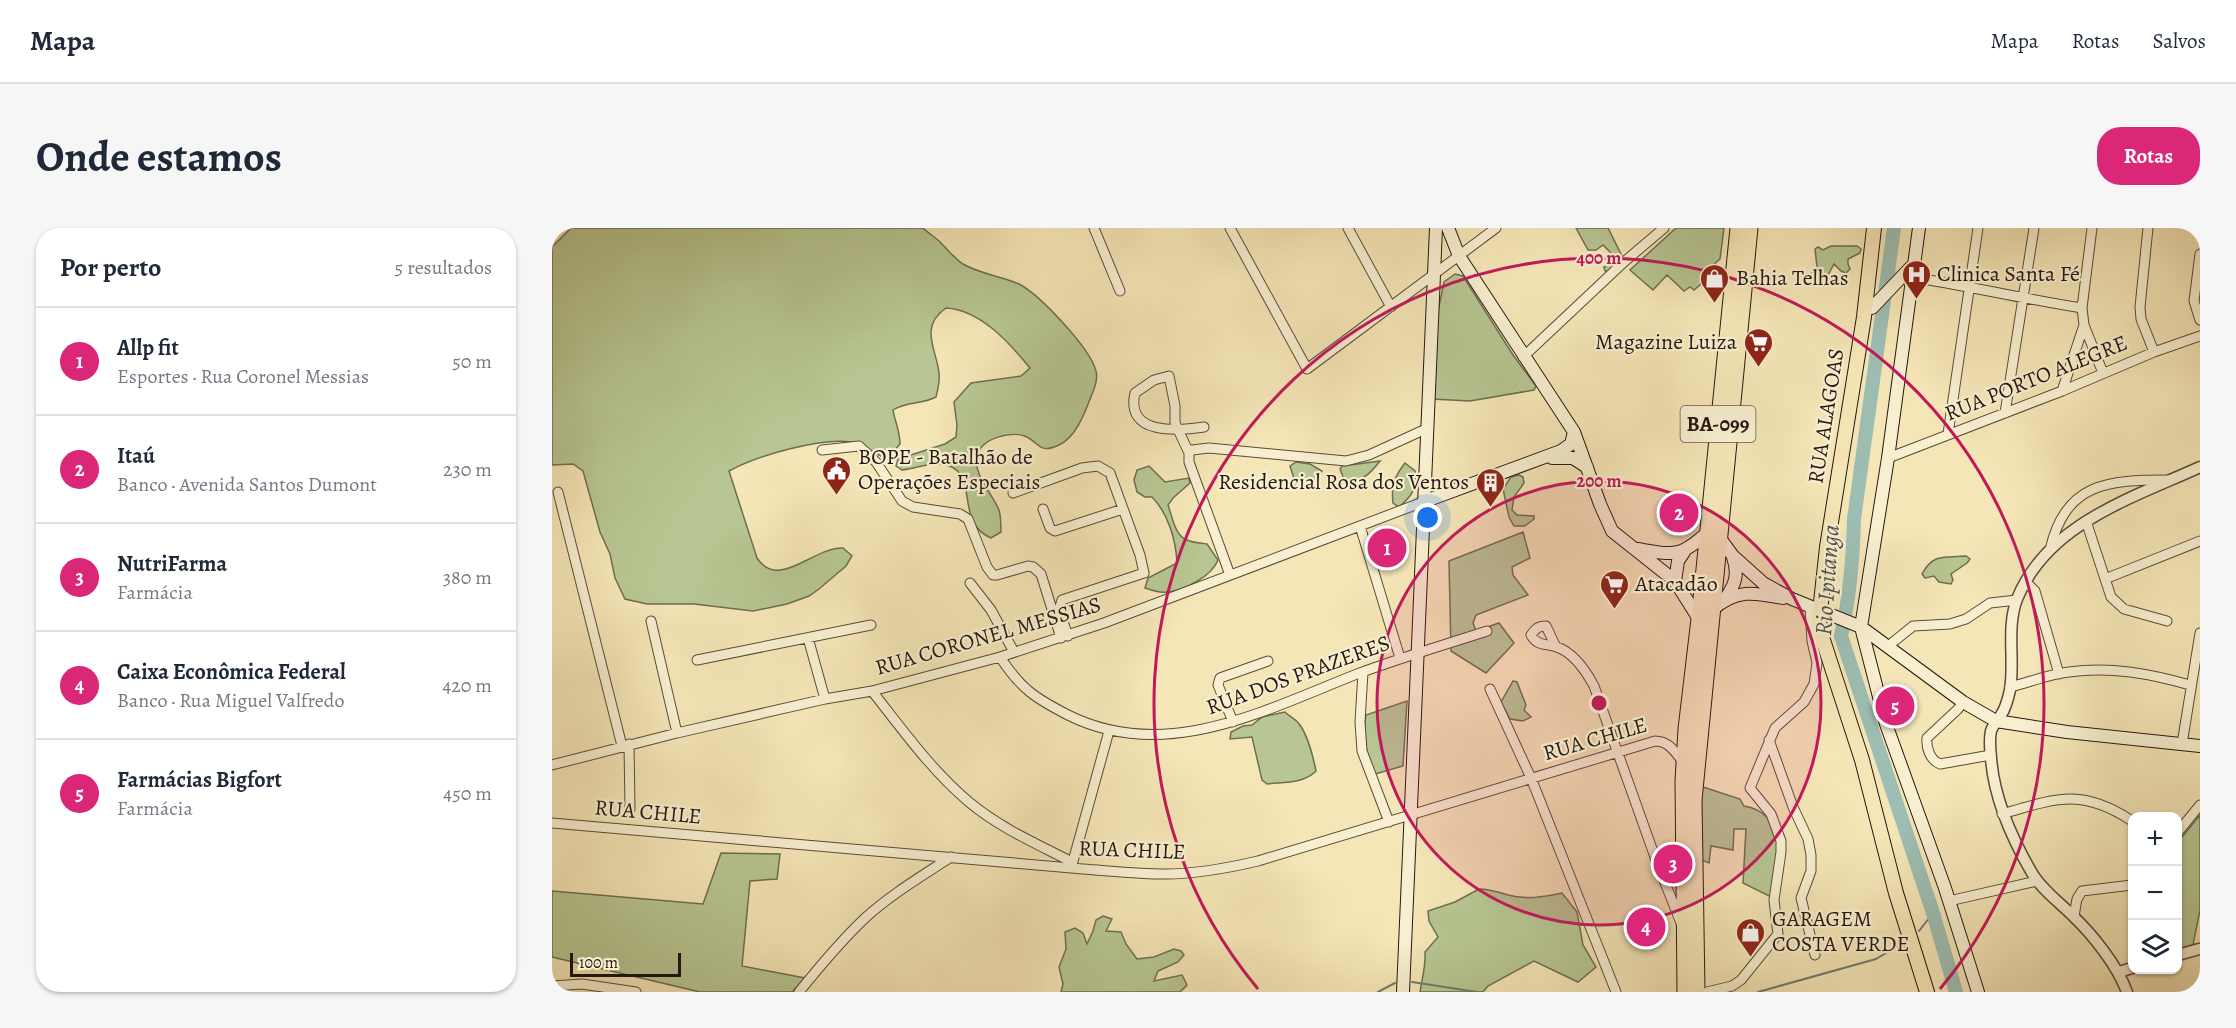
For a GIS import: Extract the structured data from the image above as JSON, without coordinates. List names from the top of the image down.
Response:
{
  "streets": {
    "highway": ["BA-099"],
    "main road": ["RUA ALAGOAS"],
    "street": [
      "RUA PORTO ALEGRE",
      "RUA CORONEL MESSIAS",
      "RUA DOS PRAZERES",
      "RUA CHILE"
    ]
  },
  "crossings": [
    ["BA-099", "RUA CHILE"],
    ["RUA CORONEL MESSIAS", "RUA DOS PRAZERES"]
  ],
  "water": ["Rio Ipitanga"],
  "places": {
    "hospital": ["Clinica Santa Fé"],
    "shop": ["Bahia Telhas", "GARAGEM COSTA VERDE"],
    "supermarket": ["Magazine Luiza", "Atacadão"],
    "public building": ["BOPE - Batalhão de Operações Especiais"],
    "building": ["Residencial Rosa dos Ventos"]
  },
  "scale_bar": "100 m",
  "page": {
    "header": "Mapa",
    "nav": ["Mapa", "Rotas", "Salvos"],
    "buttons": "Rotas",
    "title": "Onde estamos",
    "heading": ["Por perto", "5 resultados"],
    "list": [
      {
        "mark": "1",
        "name": "Allp fit",
        "note": "Esportes · Rua Coronel Messias",
        "value": "50 m"
      },
      {
        "mark": "2",
        "name": "Itaú",
        "note": "Banco · Avenida Santos Dumont",
        "value": "230 m"
      },
      {
        "mark": "3",
        "name": "NutriFarma",
        "note": "Farmácia",
        "value": "380 m"
      },
      {
        "mark": "4",
        "name": "Caixa Econômica Federal",
        "note": "Banco · Rua Miguel Valfredo",
        "value": "420 m"
      },
      {
        "mark": "5",
        "name": "Farmácias Bigfort",
        "note": "Farmácia",
        "value": "450 m"
      }
    ],
    "pins": [
      "2",
      "1",
      "5",
      "3",
      "4"
    ],
    "map_buttons": ["+", "−"],
    "scale": "100 m"
  },
  "rings": ["400 m", "200 m"]
}
